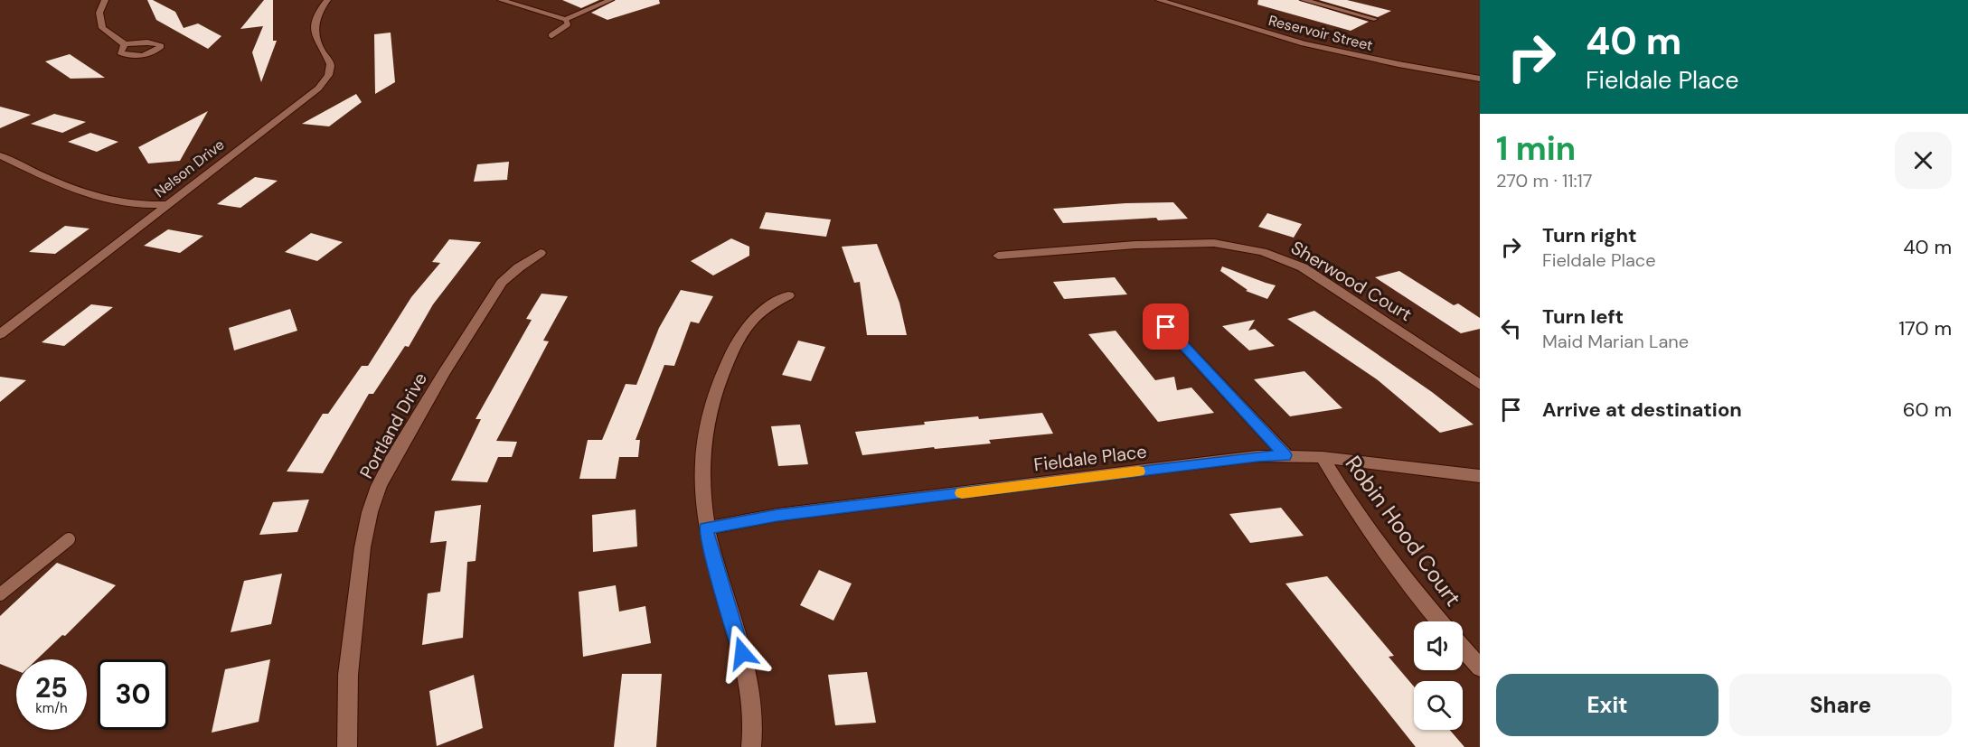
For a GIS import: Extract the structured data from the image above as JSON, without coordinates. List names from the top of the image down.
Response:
{
  "streets": {
    "street": [
      "Reservoir Street",
      "Nelson Drive",
      "Sherwood Court",
      "Portland Drive",
      "Fieldale Place",
      "Robin Hood Court"
    ]
  },
  "crossings": [
    ["Fieldale Place", "Robin Hood Court"]
  ],
  "page": {
    "turn": ["40 m", "Fieldale Place"],
    "heading": ["1 min", "270 m · 11:17"],
    "list": [
      {
        "name": "Turn right",
        "note": "Fieldale Place",
        "value": "40 m"
      },
      {
        "name": "Turn left",
        "note": "Maid Marian Lane",
        "value": "170 m"
      },
      {
        "name": "Arrive at destination",
        "value": "60 m"
      }
    ],
    "speed": "25 km/h",
    "limit": "30",
    "buttons": ["Exit", "Share"]
  }
}
